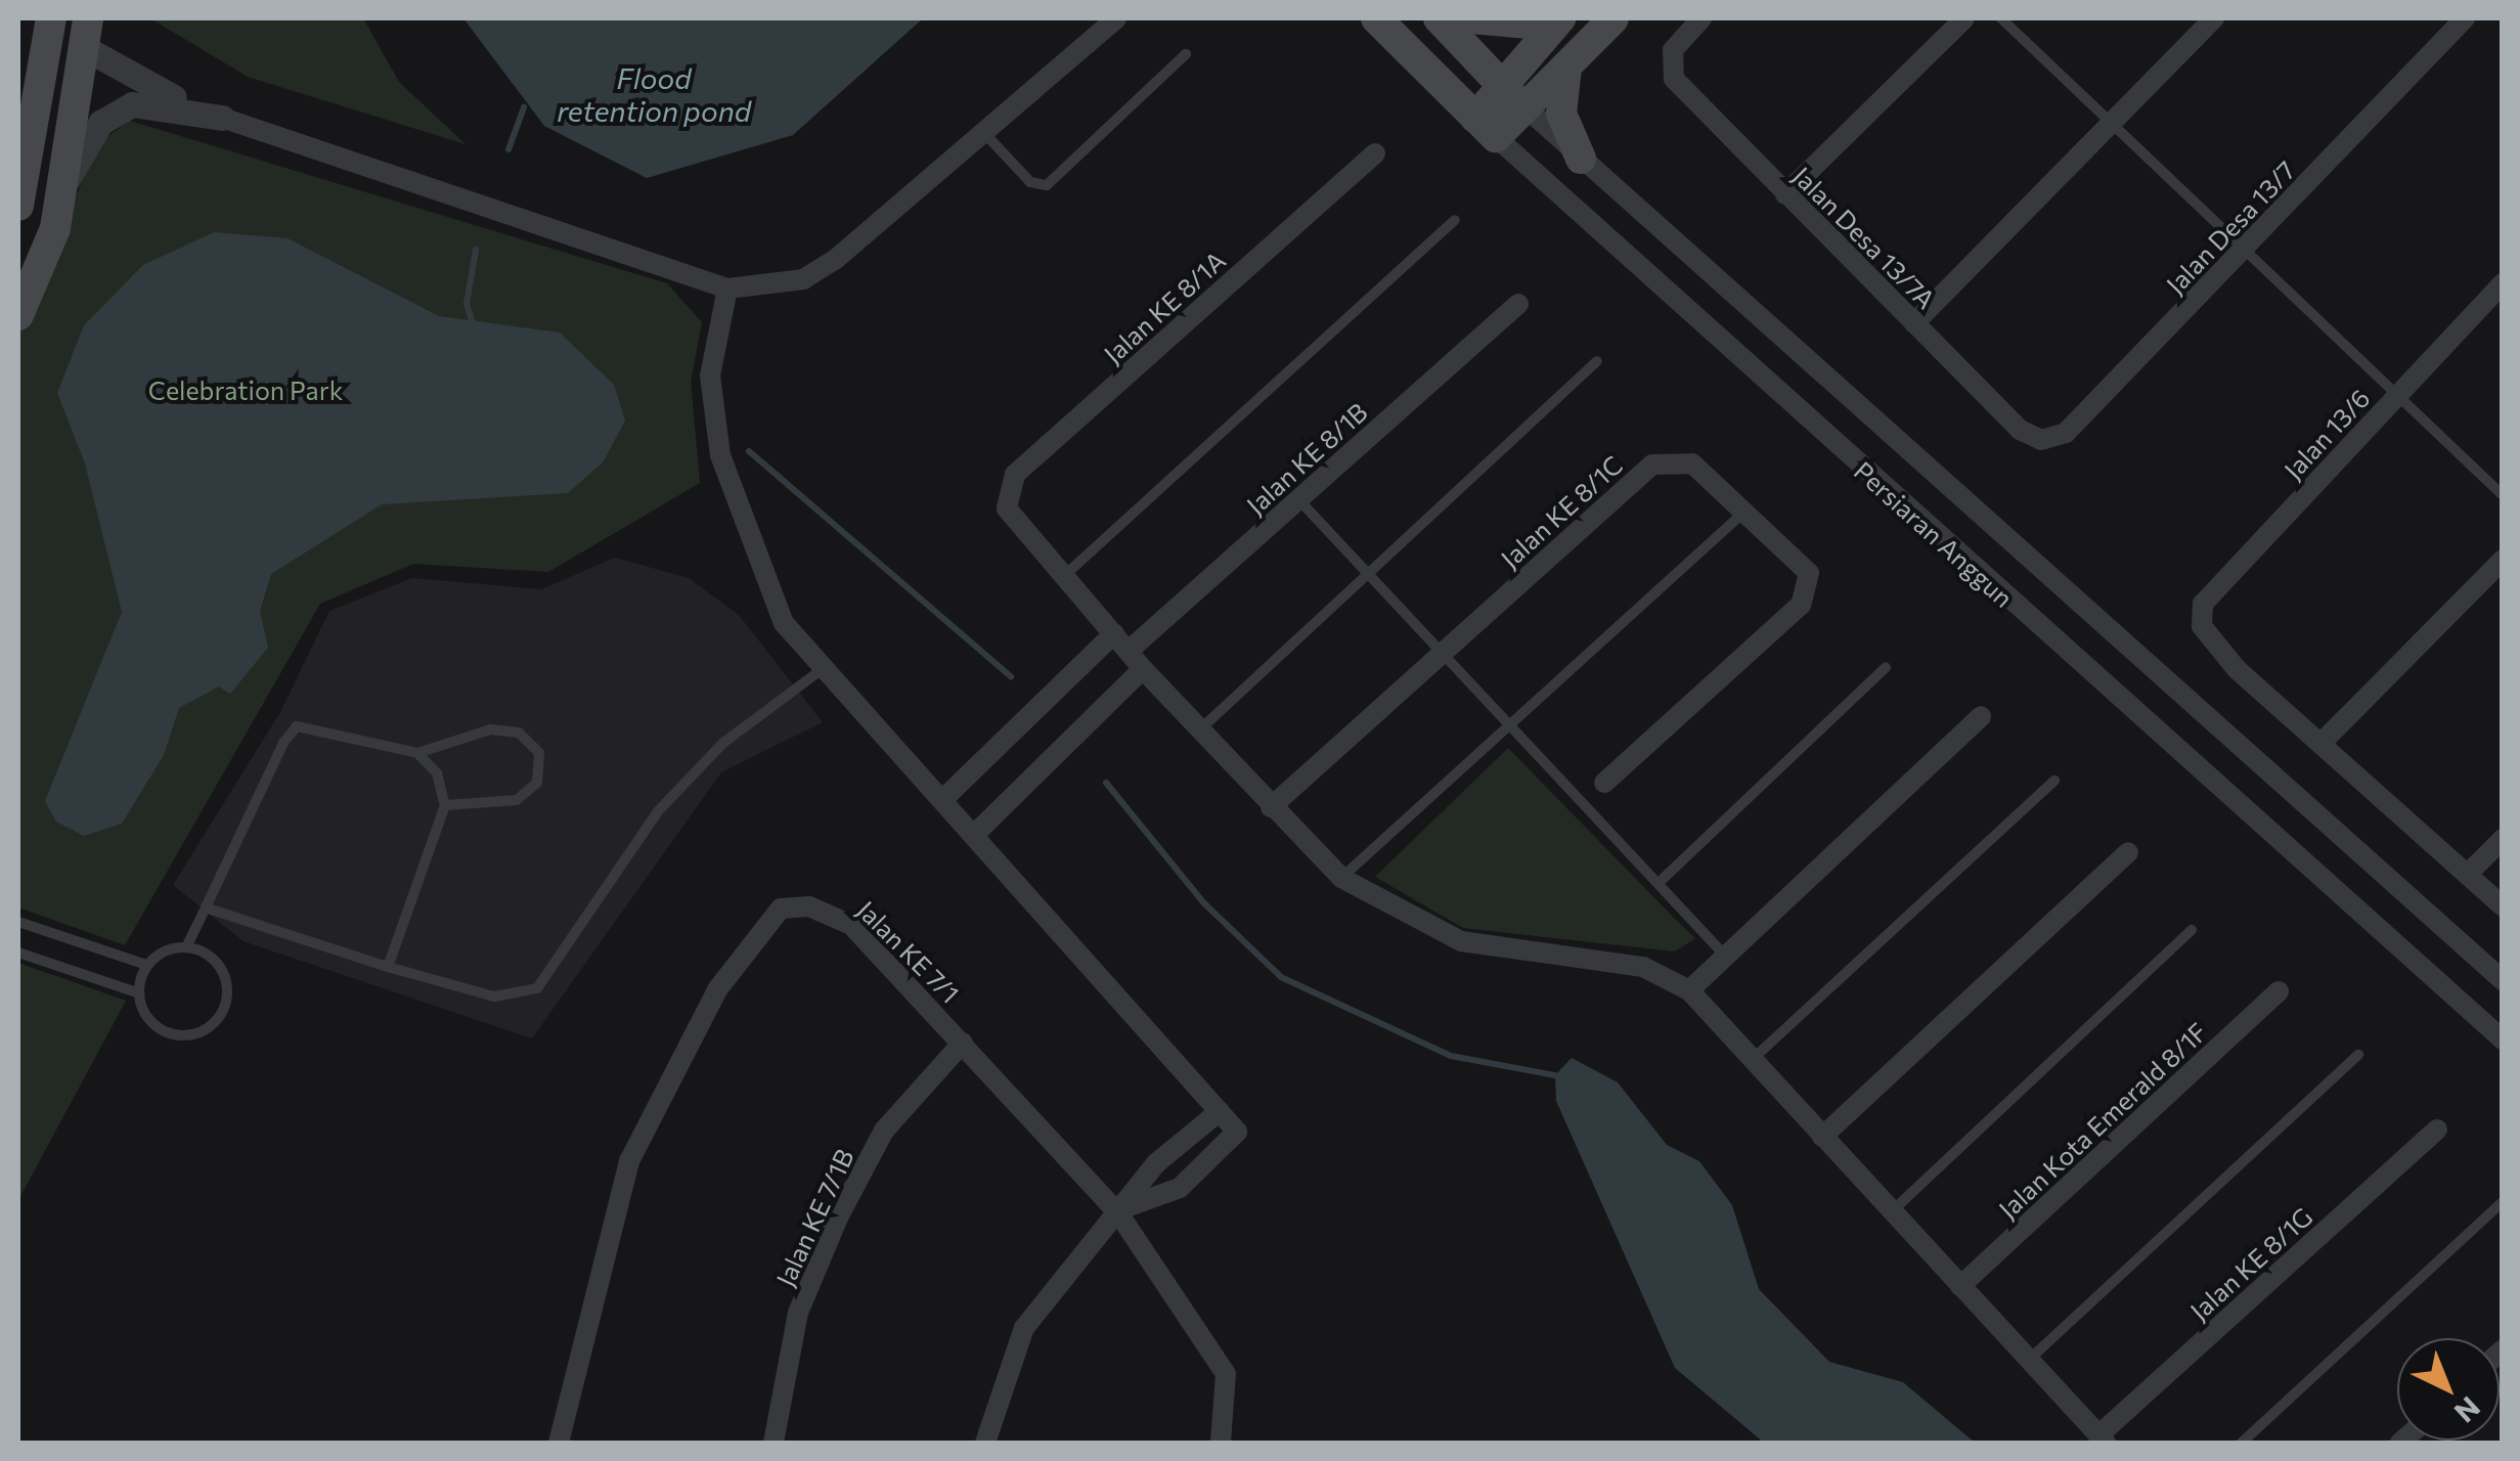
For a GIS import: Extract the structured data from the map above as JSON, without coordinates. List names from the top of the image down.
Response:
{
  "streets": {
    "main road": ["Persiaran Anggun"],
    "street": [
      "Jalan Desa 13/7",
      "Jalan Desa 13/7A",
      "Jalan KE 8/1A",
      "Jalan 13/6",
      "Jalan KE 8/1B",
      "Jalan KE 8/1C",
      "Jalan KE 7/1",
      "Jalan Kota Emerald 8/1F",
      "Jalan KE 7/1B",
      "Jalan KE 8/1G"
    ]
  },
  "crossings": [
    ["Jalan Desa 13/7", "Jalan Desa 13/7A"],
    ["Jalan KE 7/1", "Jalan KE 7/1B"]
  ],
  "water": ["Flood retention pond"],
  "parks": ["Celebration Park"],
  "north": "bottom right"
}
